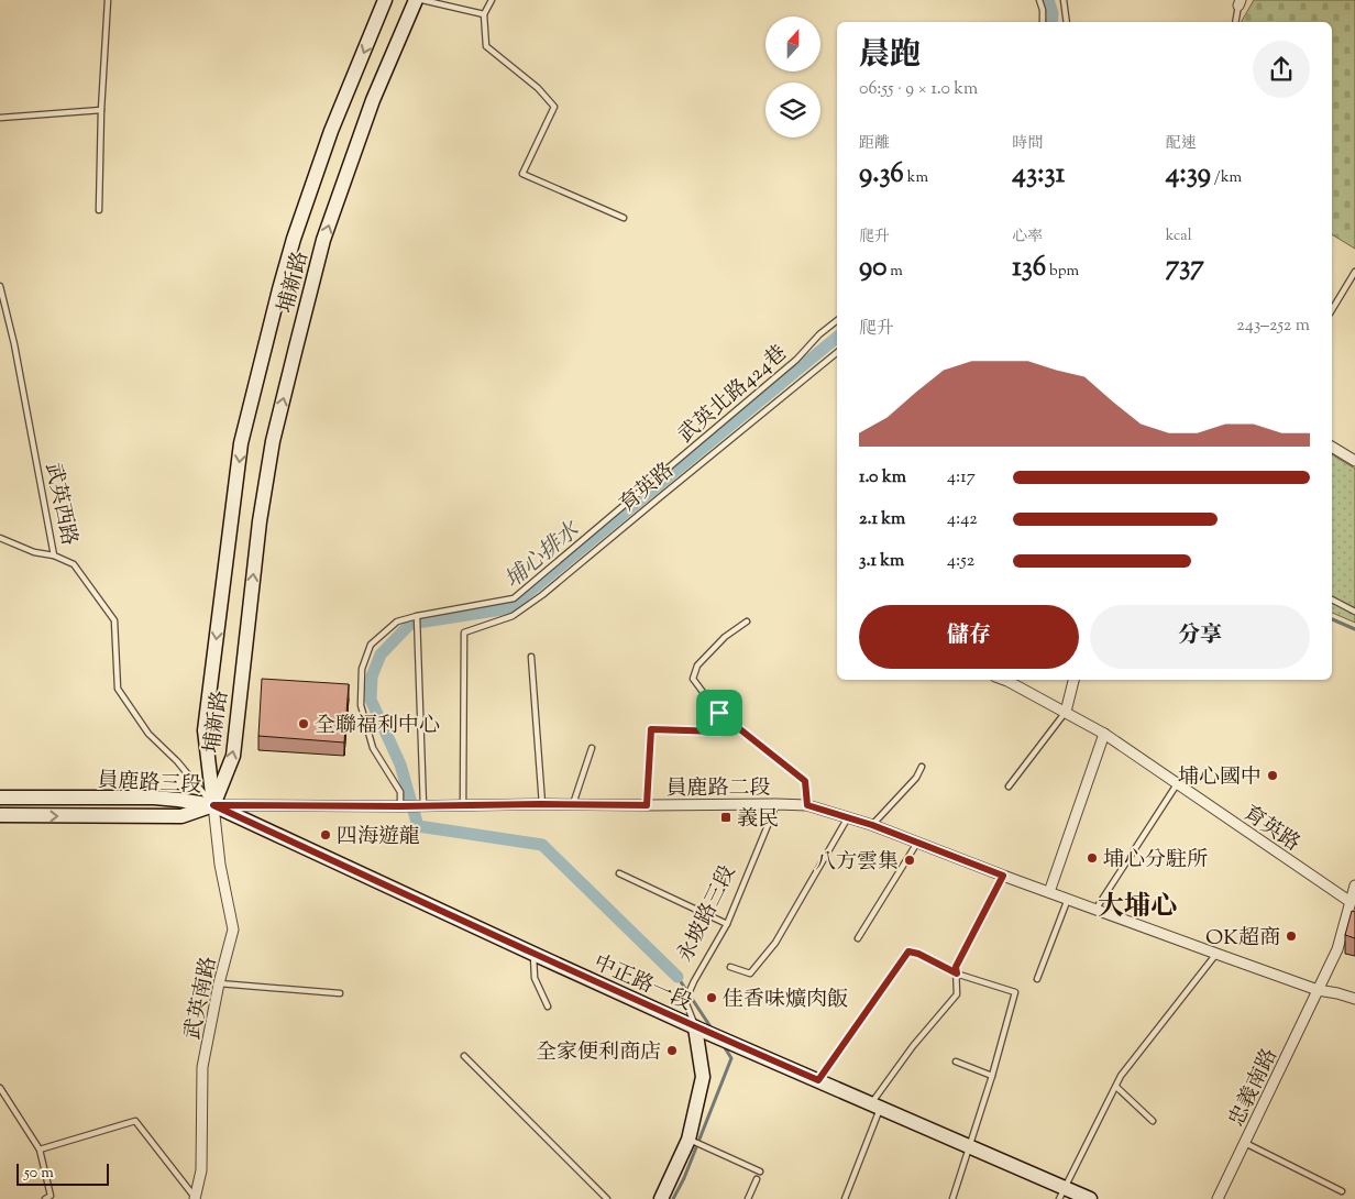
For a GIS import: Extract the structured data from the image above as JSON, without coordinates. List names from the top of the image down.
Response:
{
  "streets": {
    "street": [
      "埔新路",
      "育英路",
      "員鹿路三段",
      "員鹿路二段",
      "永坡路三段",
      "中正路一段",
      "武英南路",
      "忠義南路"
    ],
    "lane": ["武英北路424巷", "武英西路"]
  },
  "crossings": [
    ["埔新路", "武英西路"],
    ["埔新路", "員鹿路三段"],
    ["埔新路", "員鹿路二段"],
    ["埔新路", "中正路一段"],
    ["埔新路", "武英南路"],
    ["武英北路424巷", "員鹿路二段"],
    ["育英路", "員鹿路二段"],
    ["育英路", "忠義南路"],
    ["武英西路", "員鹿路三段"],
    ["武英西路", "員鹿路二段"],
    ["武英西路", "中正路一段"],
    ["武英西路", "武英南路"],
    ["員鹿路三段", "員鹿路二段"],
    ["員鹿路三段", "中正路一段"],
    ["員鹿路三段", "武英南路"],
    ["員鹿路二段", "永坡路三段"],
    ["員鹿路二段", "中正路一段"],
    ["員鹿路二段", "武英南路"],
    ["員鹿路二段", "忠義南路"],
    ["永坡路三段", "中正路一段"],
    ["中正路一段", "武英南路"]
  ],
  "districts": ["大埔心"],
  "water": ["埔心排水"],
  "places": {
    "other": [
      "全聯福利中心",
      "埔心國中",
      "四海遊龍",
      "埔心分駐所",
      "八方雲集",
      "OK超商",
      "佳香味爌肉飯",
      "全家便利商店"
    ],
    "transit": ["義民"]
  },
  "scale_bar": "50 m",
  "north": "top",
  "page": {
    "heading": ["晨跑", "06:55 · 9 × 1.0 km"],
    "stats": [
      ["距離", "9.36 km"],
      ["時間", "43:31"],
      ["配速", "4:39 /km"],
      ["爬升", "90 m"],
      ["心率", "136 bpm"],
      ["kcal", "737"]
    ],
    "chart": ["爬升", "243–252 m"],
    "list": [
      {
        "name": "1.0 km",
        "note": "4:17"
      },
      {
        "name": "2.1 km",
        "note": "4:42"
      },
      {
        "name": "3.1 km",
        "note": "4:52"
      }
    ],
    "buttons": ["儲存", "分享"],
    "scale": "50 m"
  }
}
